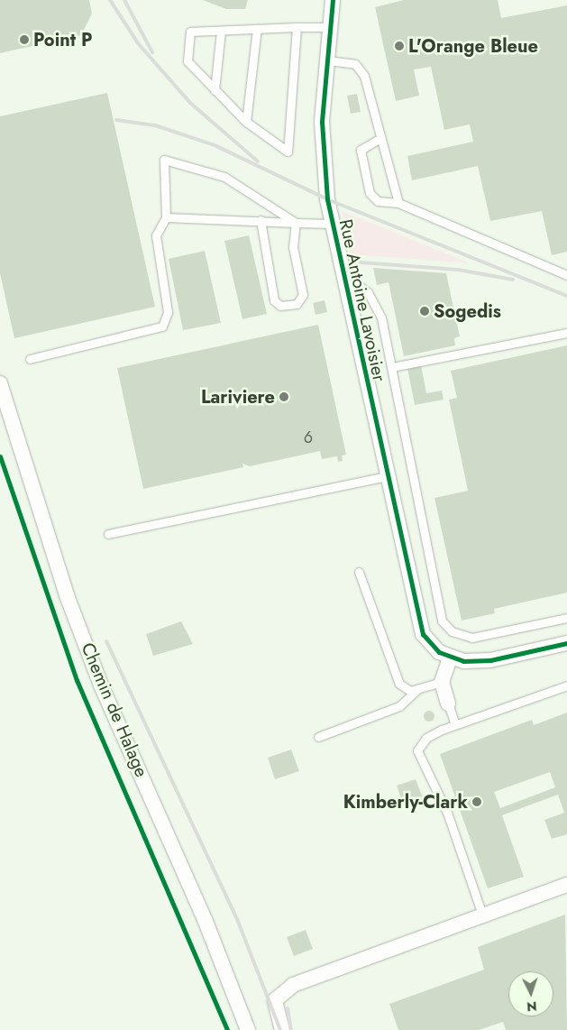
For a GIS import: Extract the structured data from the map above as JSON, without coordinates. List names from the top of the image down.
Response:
{
  "streets": {
    "street": ["Rue Antoine Lavoisier", "Chemin de Halage"]
  },
  "places": [
    "Point P",
    "L'Orange Bleue",
    "Sogedis",
    "Lariviere",
    "Kimberly-Clark"
  ],
  "house_numbers": ["6"],
  "north": "bottom"
}
